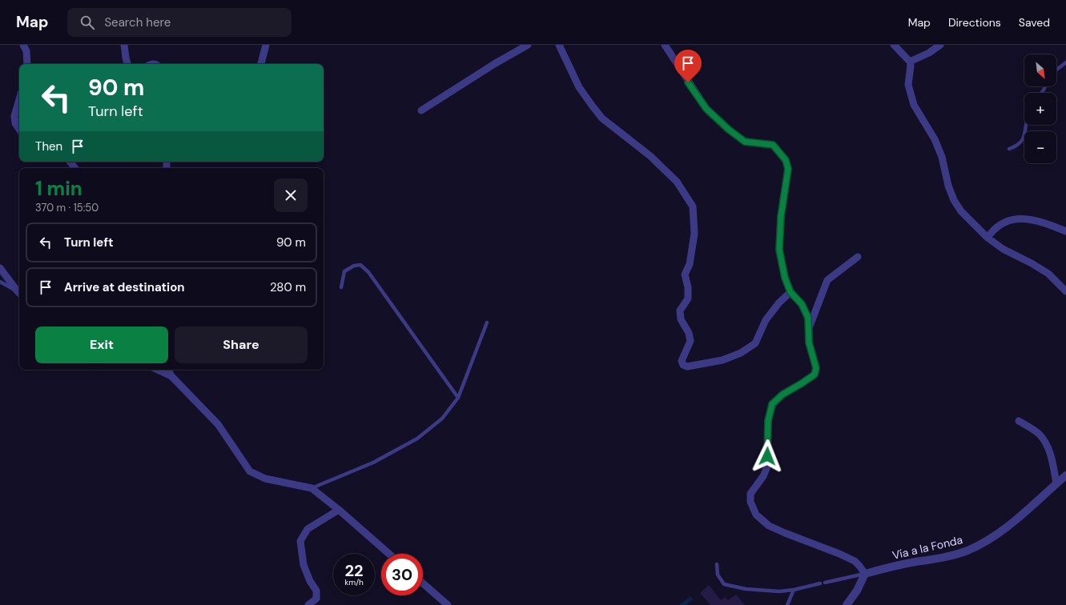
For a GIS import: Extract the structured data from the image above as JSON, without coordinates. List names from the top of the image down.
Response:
{
  "streets": {
    "street": ["Vía a la Fonda"]
  },
  "north": "bottom right",
  "page": {
    "header": "Map",
    "search": "Search here",
    "nav": ["Map", "Directions", "Saved"],
    "map_buttons": ["+", "−"],
    "turn": ["90 m", "Turn left"],
    "then": "Then",
    "heading": ["1 min", "370 m · 15:50"],
    "list": [
      {
        "name": "Turn left",
        "value": "90 m"
      },
      {
        "name": "Arrive at destination",
        "value": "280 m"
      }
    ],
    "buttons": ["Exit", "Share"],
    "speed": "22 km/h",
    "limit": "30"
  }
}
